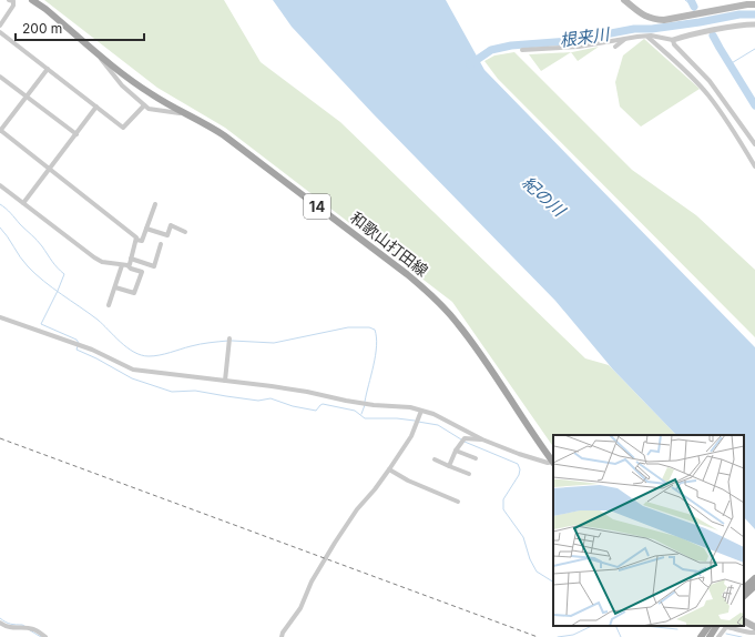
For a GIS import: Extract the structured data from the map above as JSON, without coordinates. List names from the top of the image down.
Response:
{
  "streets": {
    "main road": ["14", "和歌山打田線"]
  },
  "water": ["根来川", "紀の川"],
  "scale_bar": "200 m"
}
